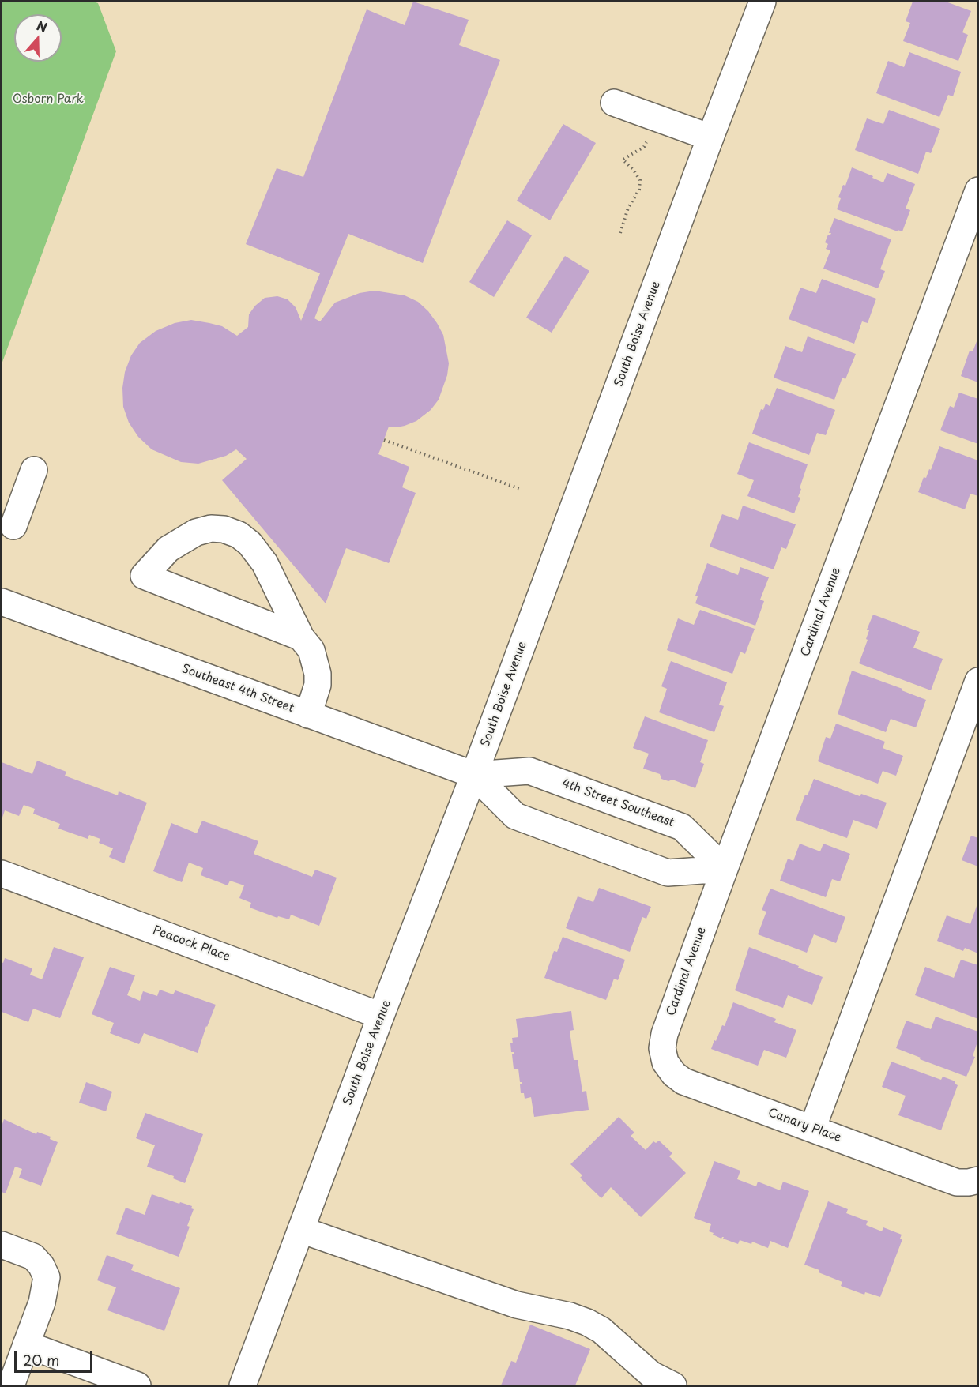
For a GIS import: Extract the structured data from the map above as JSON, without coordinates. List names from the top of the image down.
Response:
{
  "streets": {
    "street": [
      "South Boise Avenue",
      "Cardinal Avenue",
      "Southeast 4th Street",
      "4th Street Southeast",
      "Peacock Place",
      "Canary Place"
    ]
  },
  "crossings": [
    ["South Boise Avenue", "Southeast 4th Street"],
    ["South Boise Avenue", "4th Street Southeast"],
    ["South Boise Avenue", "Peacock Place"],
    ["Cardinal Avenue", "4th Street Southeast"],
    ["Cardinal Avenue", "Canary Place"],
    ["Southeast 4th Street", "4th Street Southeast"]
  ],
  "parks": ["Osborn Park"],
  "scale_bar": "20 m",
  "north": "top"
}
